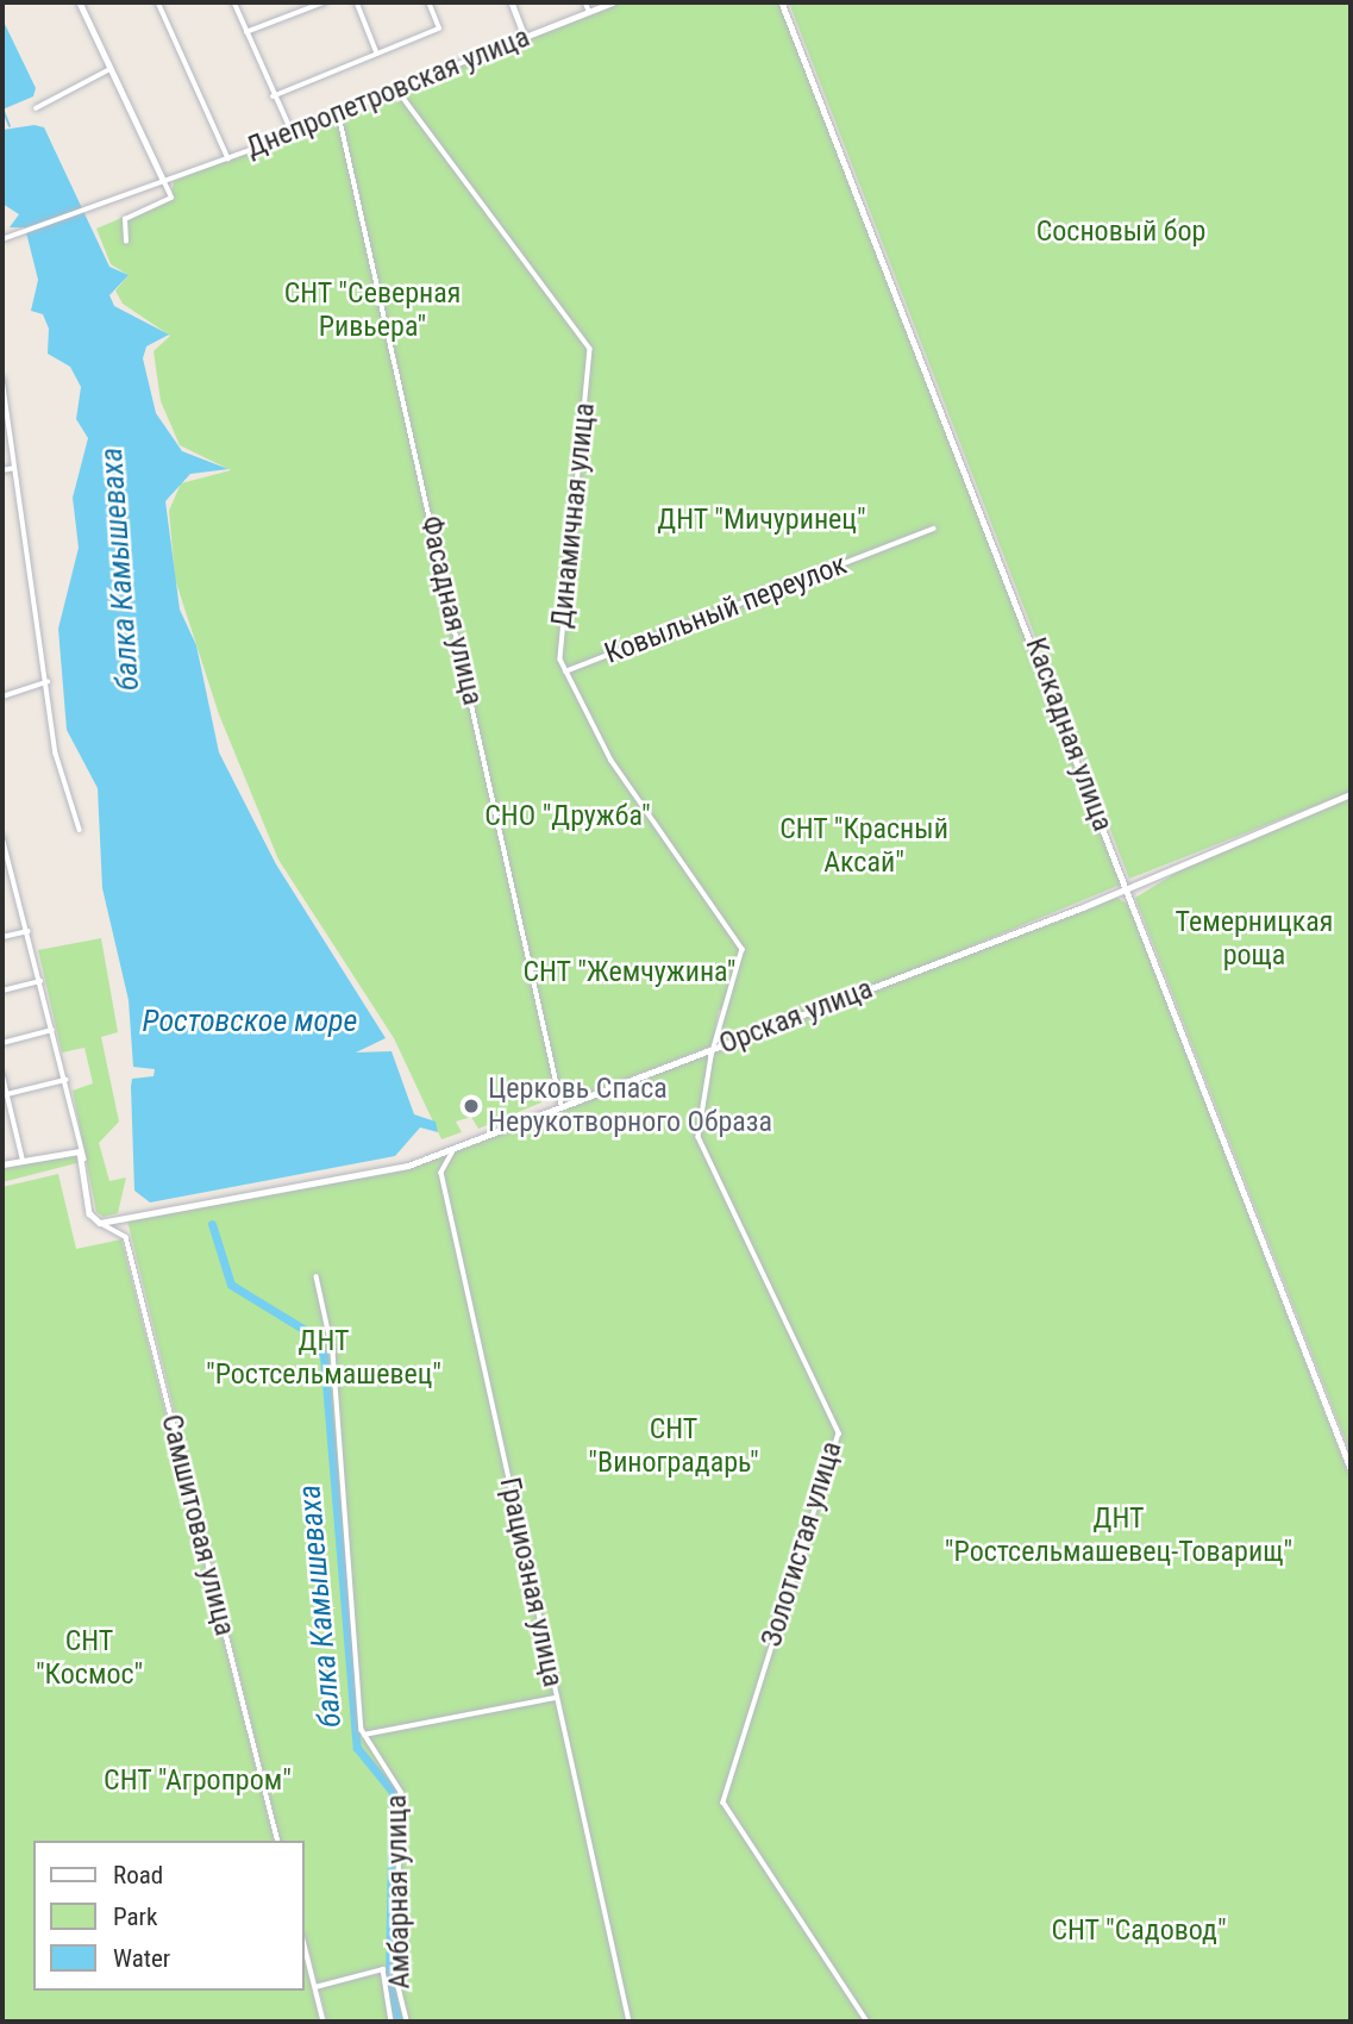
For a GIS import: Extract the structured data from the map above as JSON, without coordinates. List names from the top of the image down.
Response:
{
  "streets": {
    "street": [
      "Днепропетровская улица",
      "Динамичная улица",
      "Ковыльный переулок",
      "Фасадная улица",
      "Каскадная улица",
      "Орская улица",
      "Самшитовая улица",
      "Золотистая улица",
      "Грациозная улица",
      "Амбарная улица"
    ]
  },
  "crossings": [
    ["Днепропетровская улица", "Динамичная улица"],
    ["Днепропетровская улица", "Фасадная улица"],
    ["Динамичная улица", "Ковыльный переулок"],
    ["Динамичная улица", "Орская улица"],
    ["Динамичная улица", "Золотистая улица"],
    ["Фасадная улица", "Орская улица"],
    ["Каскадная улица", "Орская улица"],
    ["Орская улица", "Самшитовая улица"],
    ["Орская улица", "Золотистая улица"],
    ["Орская улица", "Грациозная улица"]
  ],
  "water": ["балка Камышеваха", "Ростовское море"],
  "parks": [
    "Сосновый бор",
    "СНТ \"Северная Ривьера\"",
    "ДНТ \"Мичуринец\"",
    "СНО \"Дружба\"",
    "СНТ \"Красный Аксай\"",
    "Темерницкая роща",
    "СНТ \"Жемчужина\"",
    "ДНТ \"Ростсельмашевец\"",
    "СНТ \"Виноградарь\"",
    "ДНТ \"Ростсельмашевец-Товарищ\"",
    "СНТ \"Космос\"",
    "СНТ \"Агропром\"",
    "СНТ \"Садовод\""
  ],
  "places": ["Церковь Спаса Нерукотворного Образа"],
  "legend": ["Road", "Park", "Water"]
}
